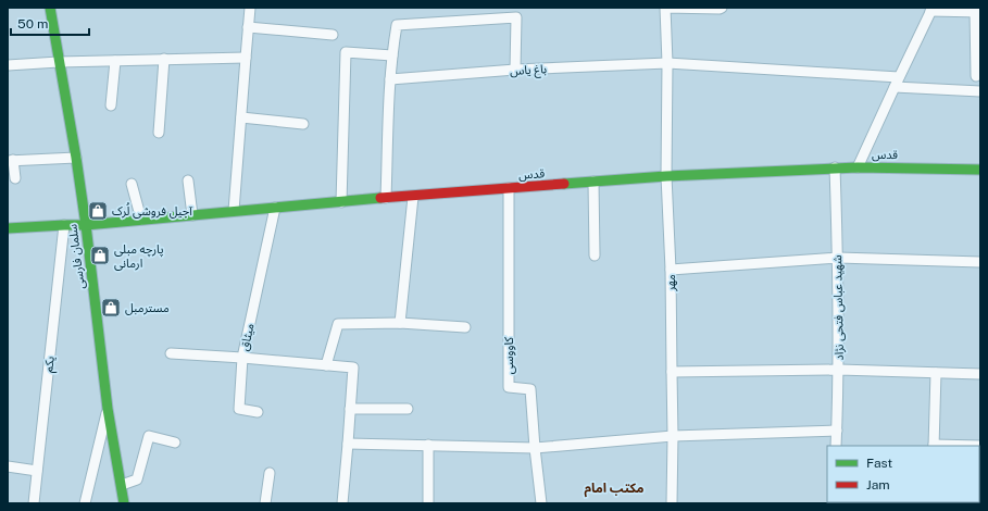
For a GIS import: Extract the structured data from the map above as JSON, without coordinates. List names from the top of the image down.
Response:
{
  "streets": {
    "street": [
      "باغ یاس",
      "قدس",
      "سلمان فارسی",
      "مهر",
      "شهید عباس فتحی نژاد",
      "میثاق",
      "کاووسی",
      "یکم"
    ]
  },
  "crossings": [
    ["باغ یاس", "مهر"],
    ["قدس", "سلمان فارسی"],
    ["قدس", "مهر"],
    ["قدس", "شهید عباس فتحی نژاد"],
    ["قدس", "میثاق"],
    ["قدس", "کاووسی"],
    ["قدس", "یکم"]
  ],
  "districts": ["مکتب امام"],
  "places": {
    "shop": ["آجیل فروشی لُرک", "پارچه مبلی ارمانی", "مسترمبل"]
  },
  "legend": ["Fast", "Jam"],
  "scale_bar": "50 m"
}
